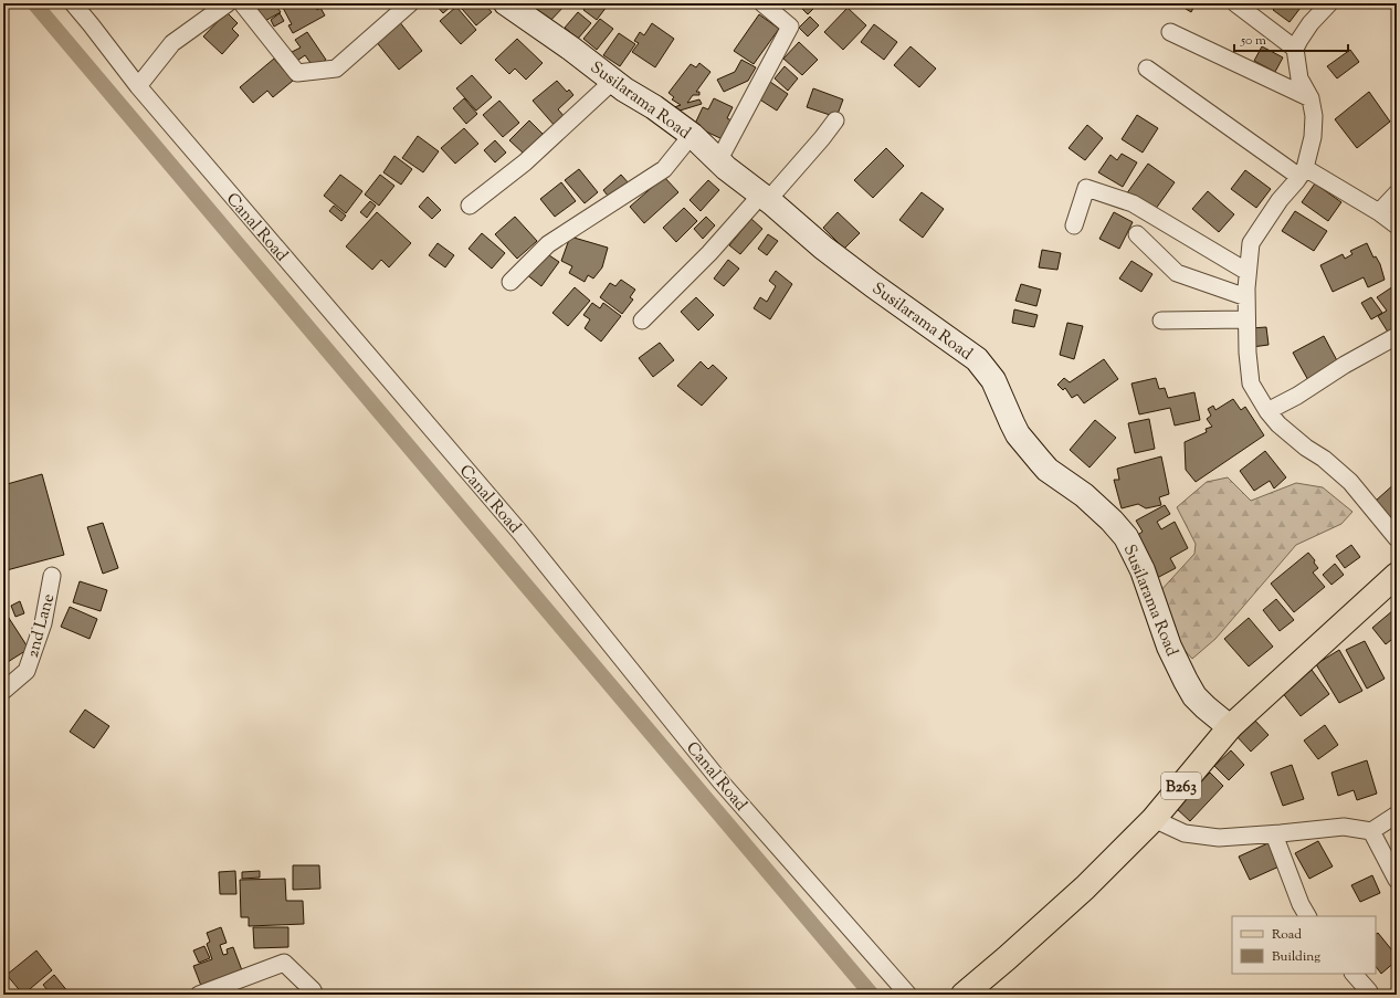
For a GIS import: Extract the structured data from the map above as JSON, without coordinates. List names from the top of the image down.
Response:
{
  "streets": {
    "main road": ["B263"],
    "street": ["Susilarama Road", "Canal Road", "2nd Lane"]
  },
  "crossings": [
    ["Susilarama Road", "B263"]
  ],
  "legend": ["Road", "Building"],
  "scale_bar": "50 m"
}
